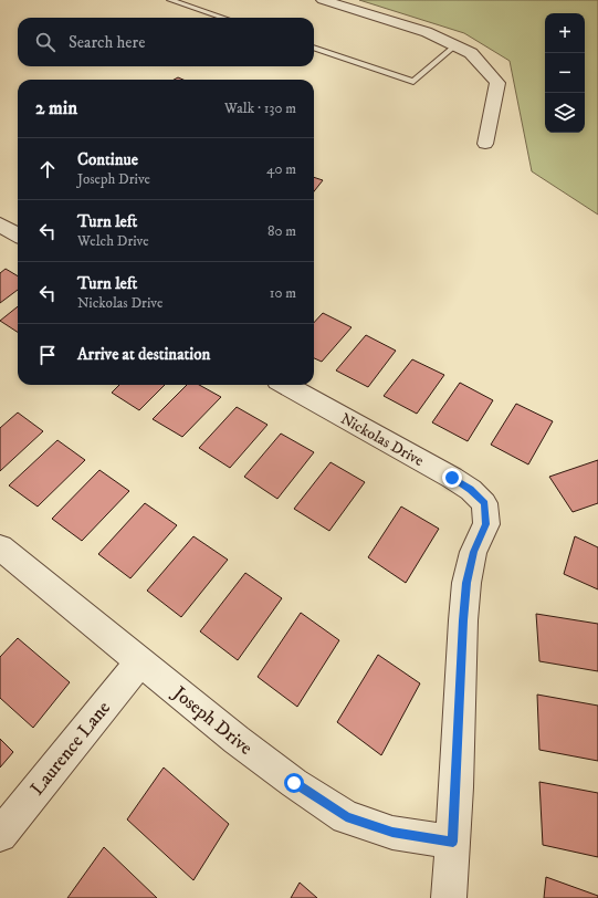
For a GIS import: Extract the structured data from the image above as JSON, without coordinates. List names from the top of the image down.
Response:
{
  "streets": {
    "street": ["Nickolas Drive", "Joseph Drive", "Laurence Lane"]
  },
  "crossings": [
    ["Nickolas Drive", "Joseph Drive"],
    ["Joseph Drive", "Laurence Lane"]
  ],
  "page": {
    "map_buttons": ["+", "−"],
    "search": "Search here",
    "heading": ["2 min", "Walk · 130 m"],
    "list": [
      ["Continue", "Joseph Drive", "40 m"],
      ["Turn left", "Welch Drive", "80 m"],
      ["Turn left", "Nickolas Drive", "10 m"],
      "Arrive at destination"
    ]
  }
}
